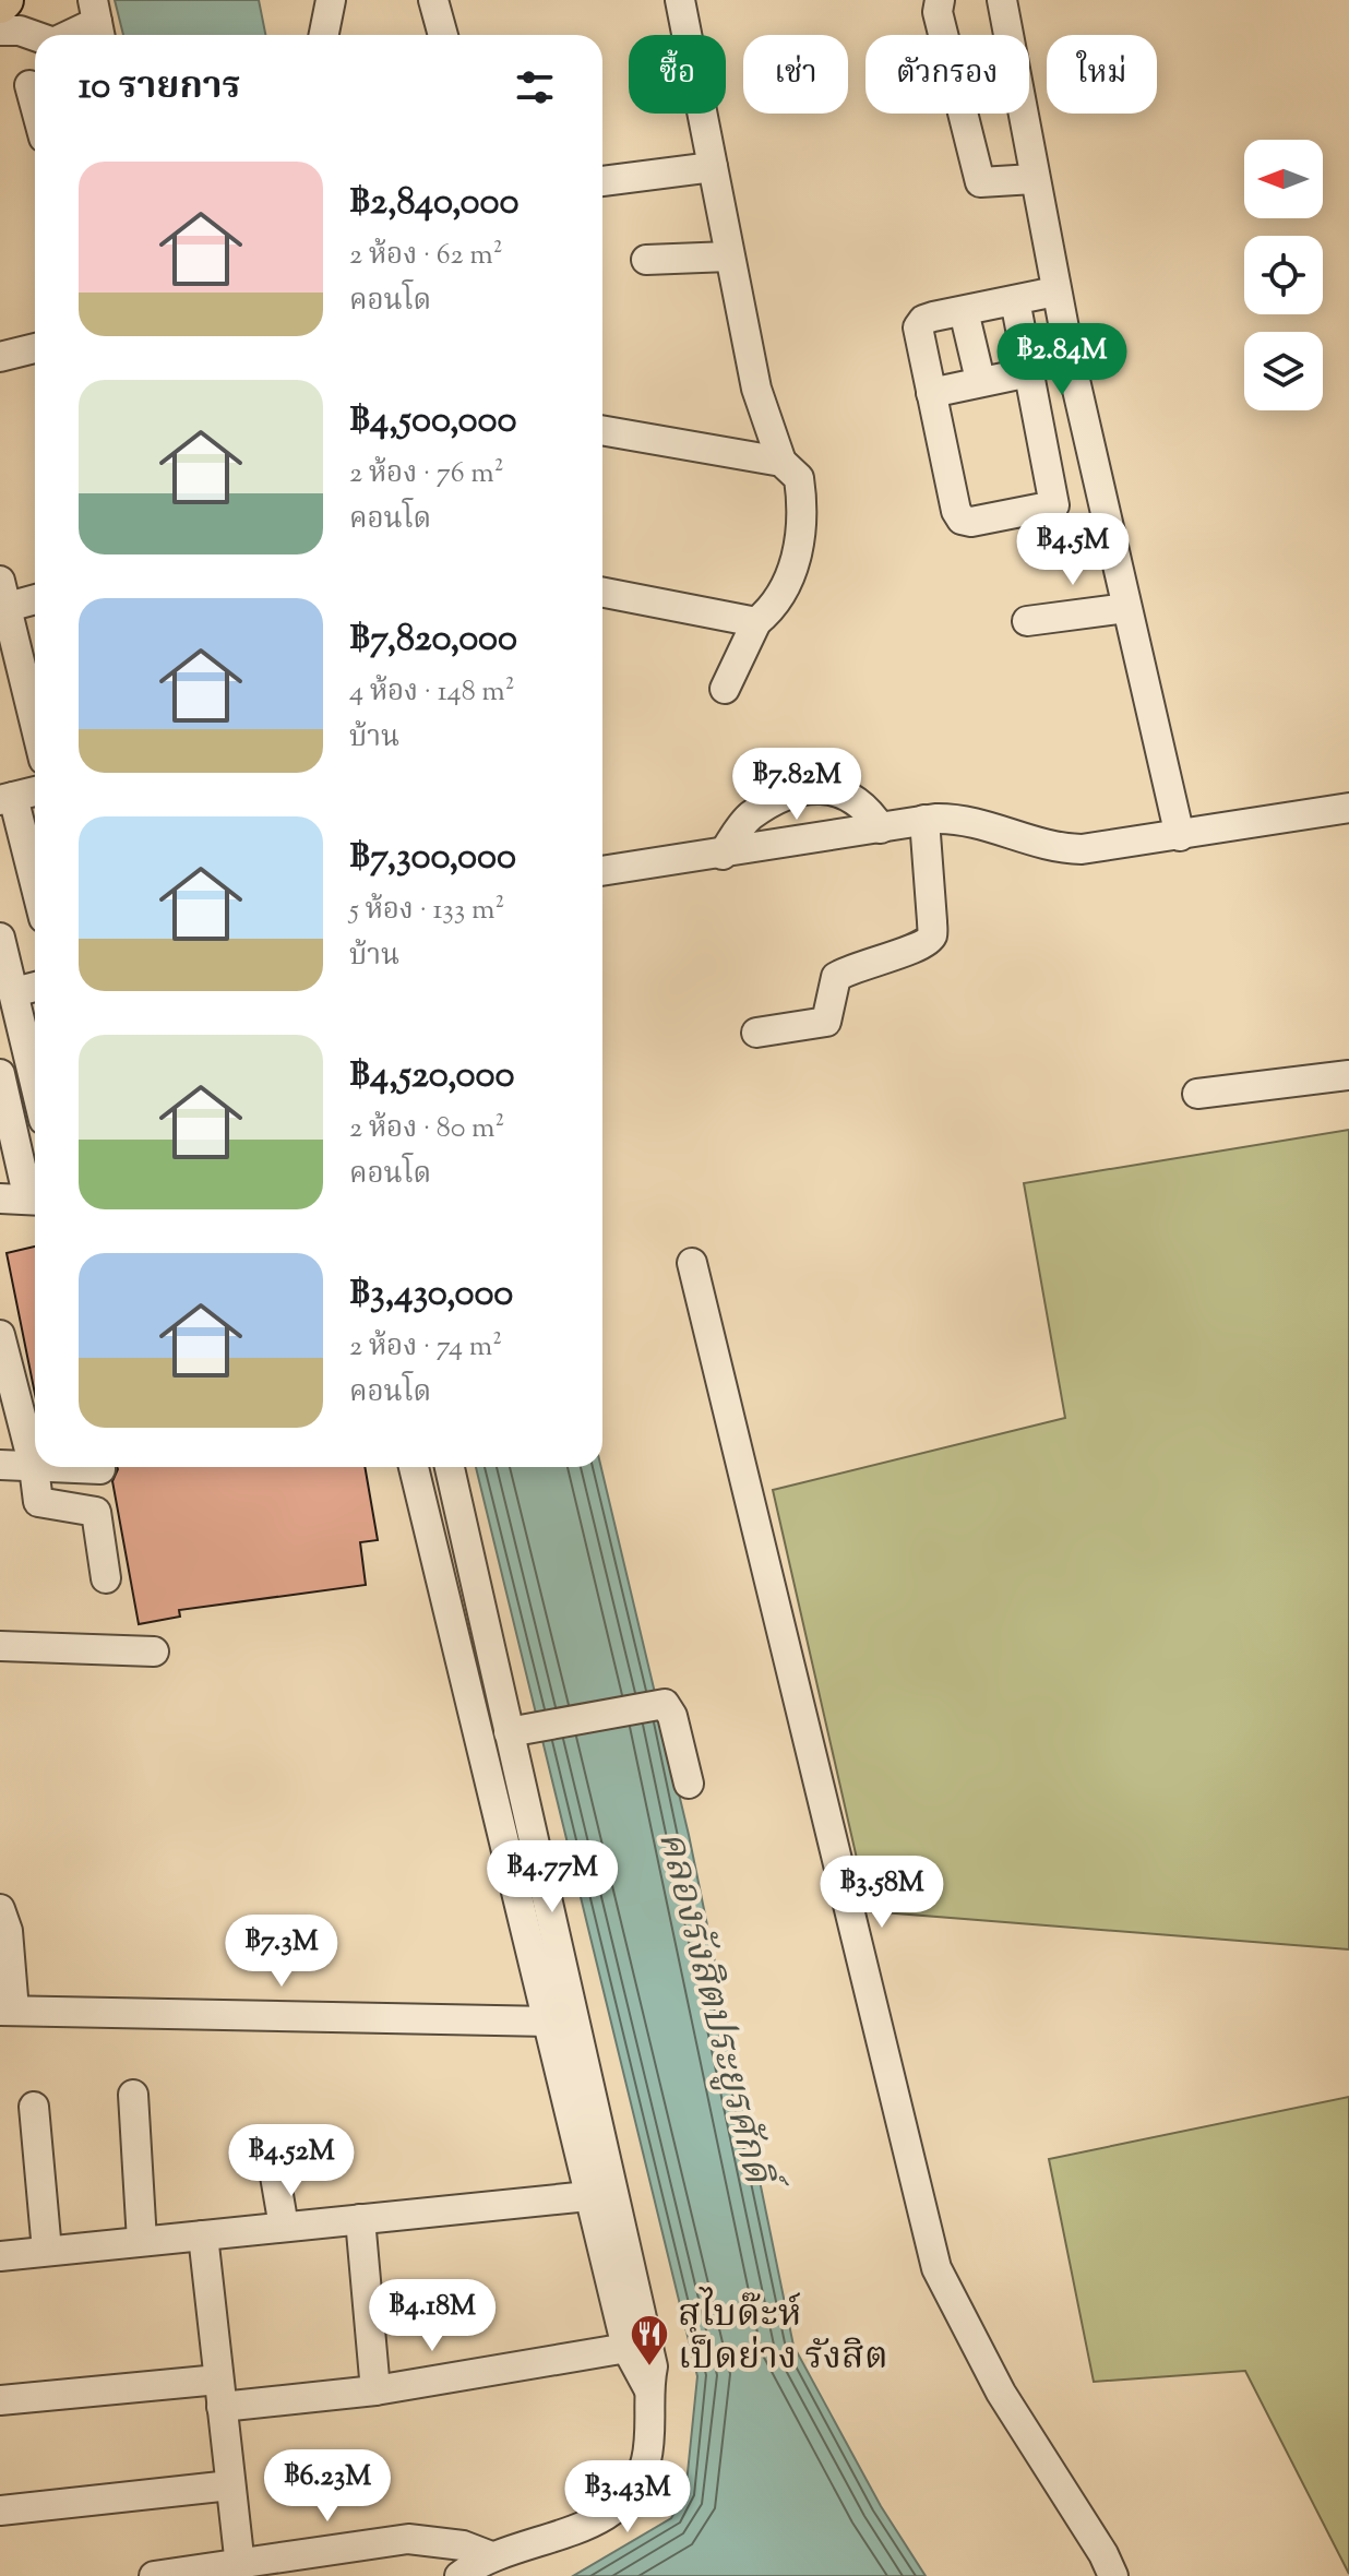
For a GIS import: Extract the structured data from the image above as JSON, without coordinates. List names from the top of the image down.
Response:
{
  "water": ["คลองรังสิตประยูรศักดิ์"],
  "places": {
    "restaurant": ["สุไบด๊ะห์ เป็ดย่าง รังสิต"]
  },
  "north": "left",
  "page": {
    "chip": [
      "ซื้อ",
      "เช่า",
      "ตัวกรอง",
      "ใหม่"
    ],
    "heading": "10 รายการ",
    "list": [
      {
        "name": "฿2,840,000",
        "note": "2 ห้อง · 62 m² · คอนโด"
      },
      {
        "name": "฿4,500,000",
        "note": "2 ห้อง · 76 m² · คอนโด"
      },
      {
        "name": "฿7,820,000",
        "note": "4 ห้อง · 148 m² · บ้าน"
      },
      {
        "name": "฿7,300,000",
        "note": "5 ห้อง · 133 m² · บ้าน"
      },
      {
        "name": "฿4,520,000",
        "note": "2 ห้อง · 80 m² · คอนโด"
      },
      {
        "name": "฿3,430,000",
        "note": "2 ห้อง · 74 m² · คอนโด"
      }
    ],
    "price": [
      "฿2.84M",
      "฿4.5M",
      "฿7.82M",
      "฿4.77M",
      "฿3.58M",
      "฿7.3M",
      "฿4.52M",
      "฿4.18M",
      "฿6.23M",
      "฿3.43M"
    ]
  }
}
